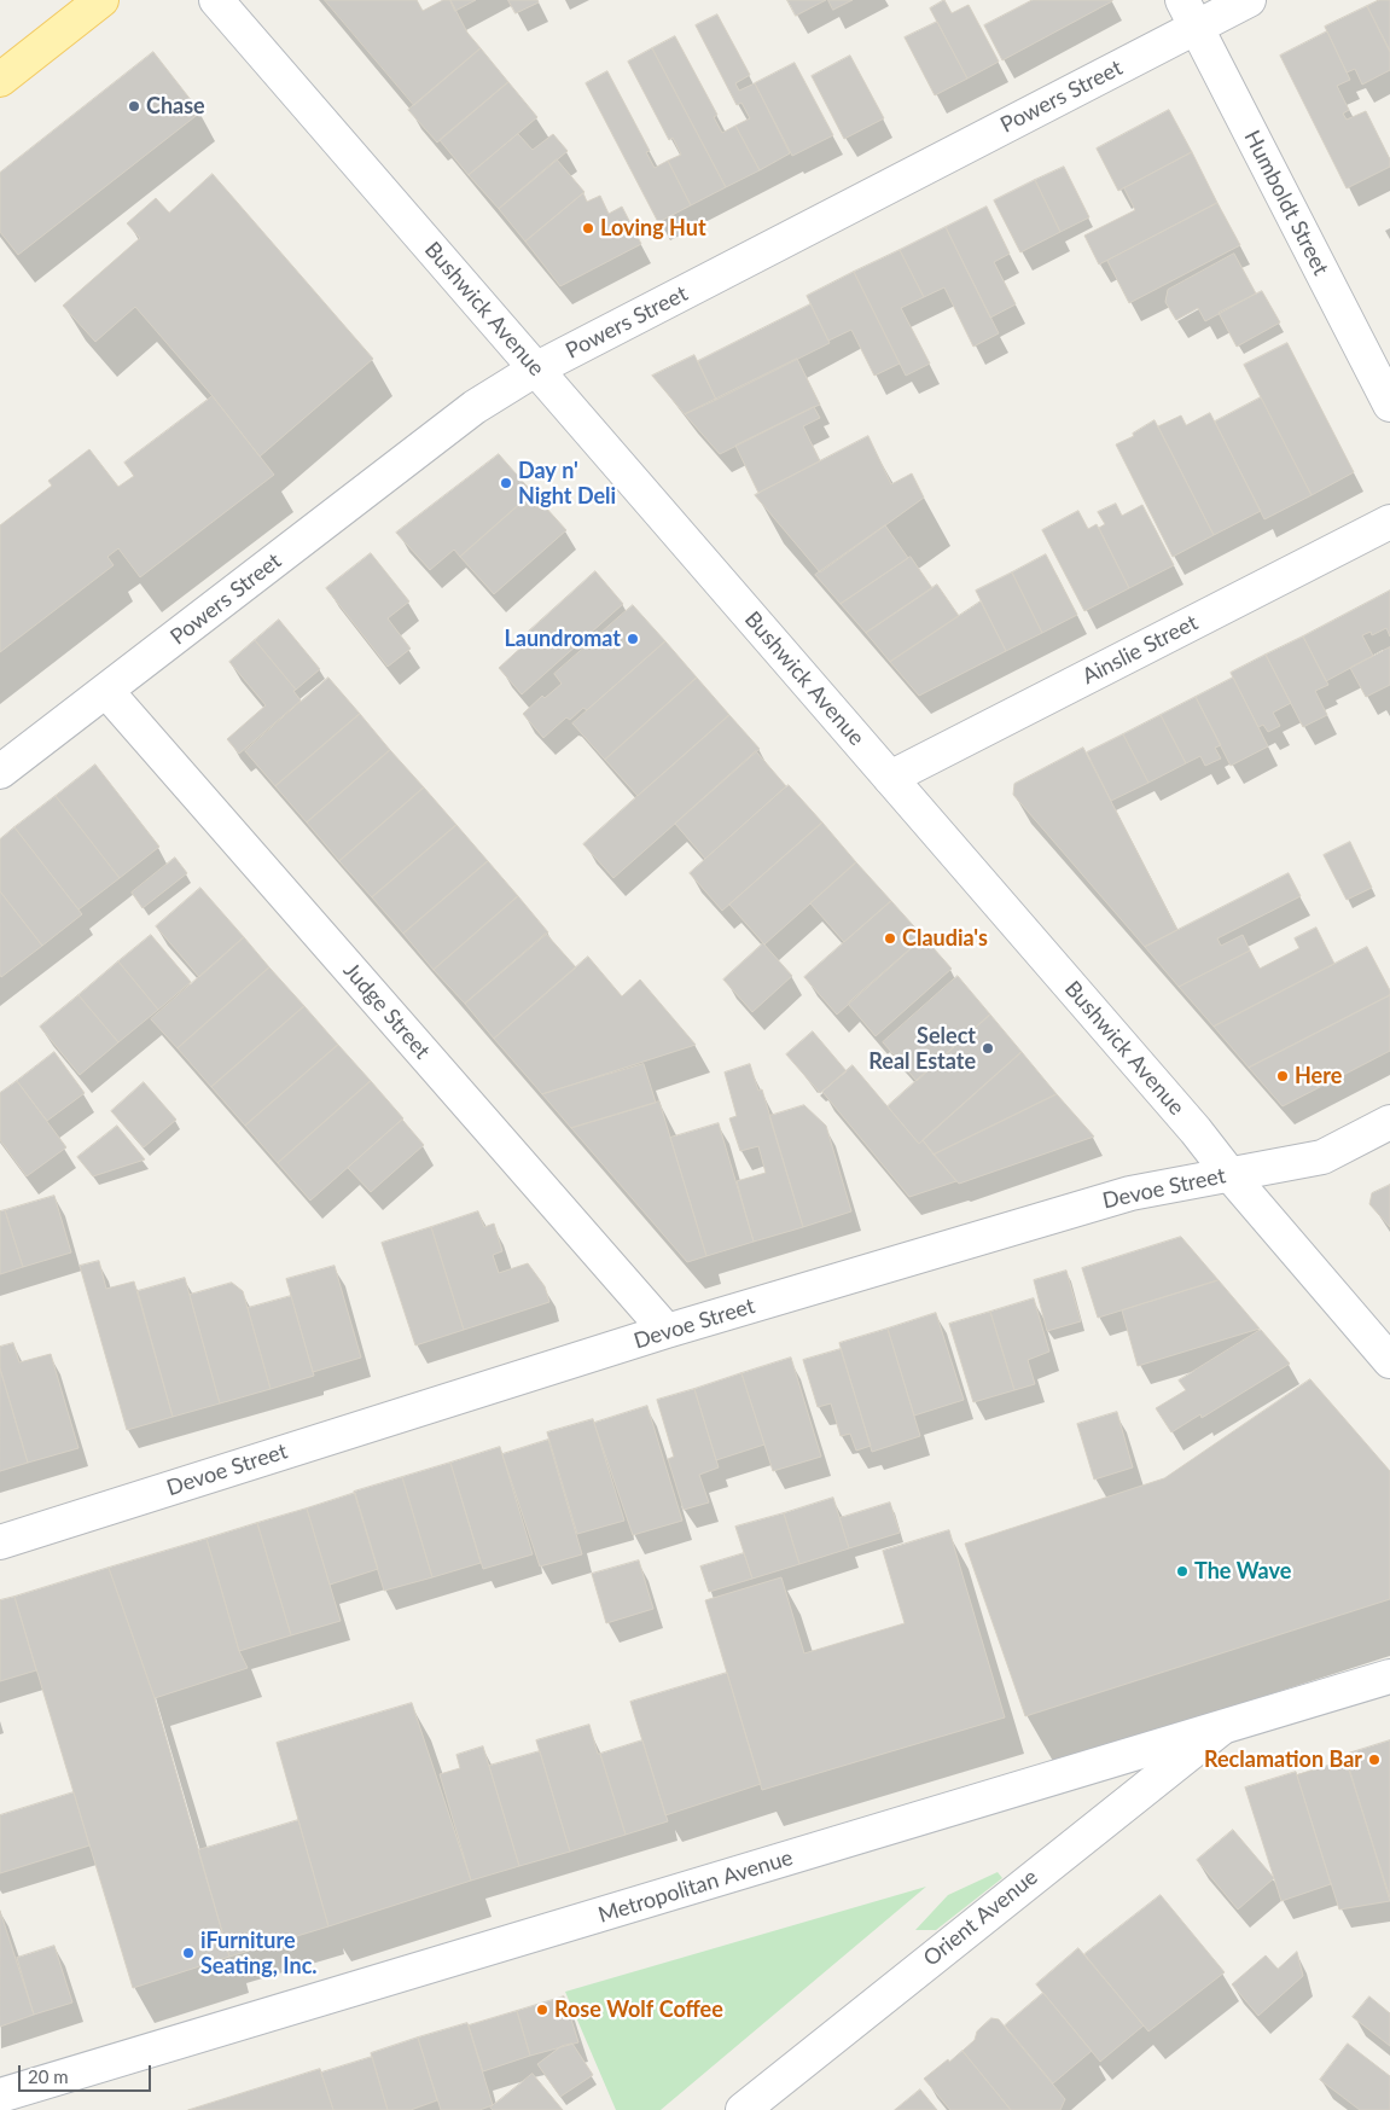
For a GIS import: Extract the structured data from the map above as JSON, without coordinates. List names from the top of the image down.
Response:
{
  "streets": {
    "street": [
      "Powers Street",
      "Humboldt Street",
      "Bushwick Avenue",
      "Ainslie Street",
      "Judge Street",
      "Devoe Street",
      "Metropolitan Avenue",
      "Orient Avenue"
    ]
  },
  "crossings": [
    ["Powers Street", "Humboldt Street"],
    ["Powers Street", "Bushwick Avenue"],
    ["Powers Street", "Judge Street"],
    ["Bushwick Avenue", "Ainslie Street"],
    ["Bushwick Avenue", "Devoe Street"],
    ["Judge Street", "Devoe Street"],
    ["Metropolitan Avenue", "Orient Avenue"]
  ],
  "places": [
    "Chase",
    "Loving Hut",
    "Day n' Night Deli",
    "Laundromat",
    "Claudia's",
    "Select Real Estate",
    "Here",
    "The Wave",
    "Reclamation Bar",
    "iFurniture Seating, Inc.",
    "Rose Wolf Coffee"
  ],
  "scale_bar": "20 m"
}
